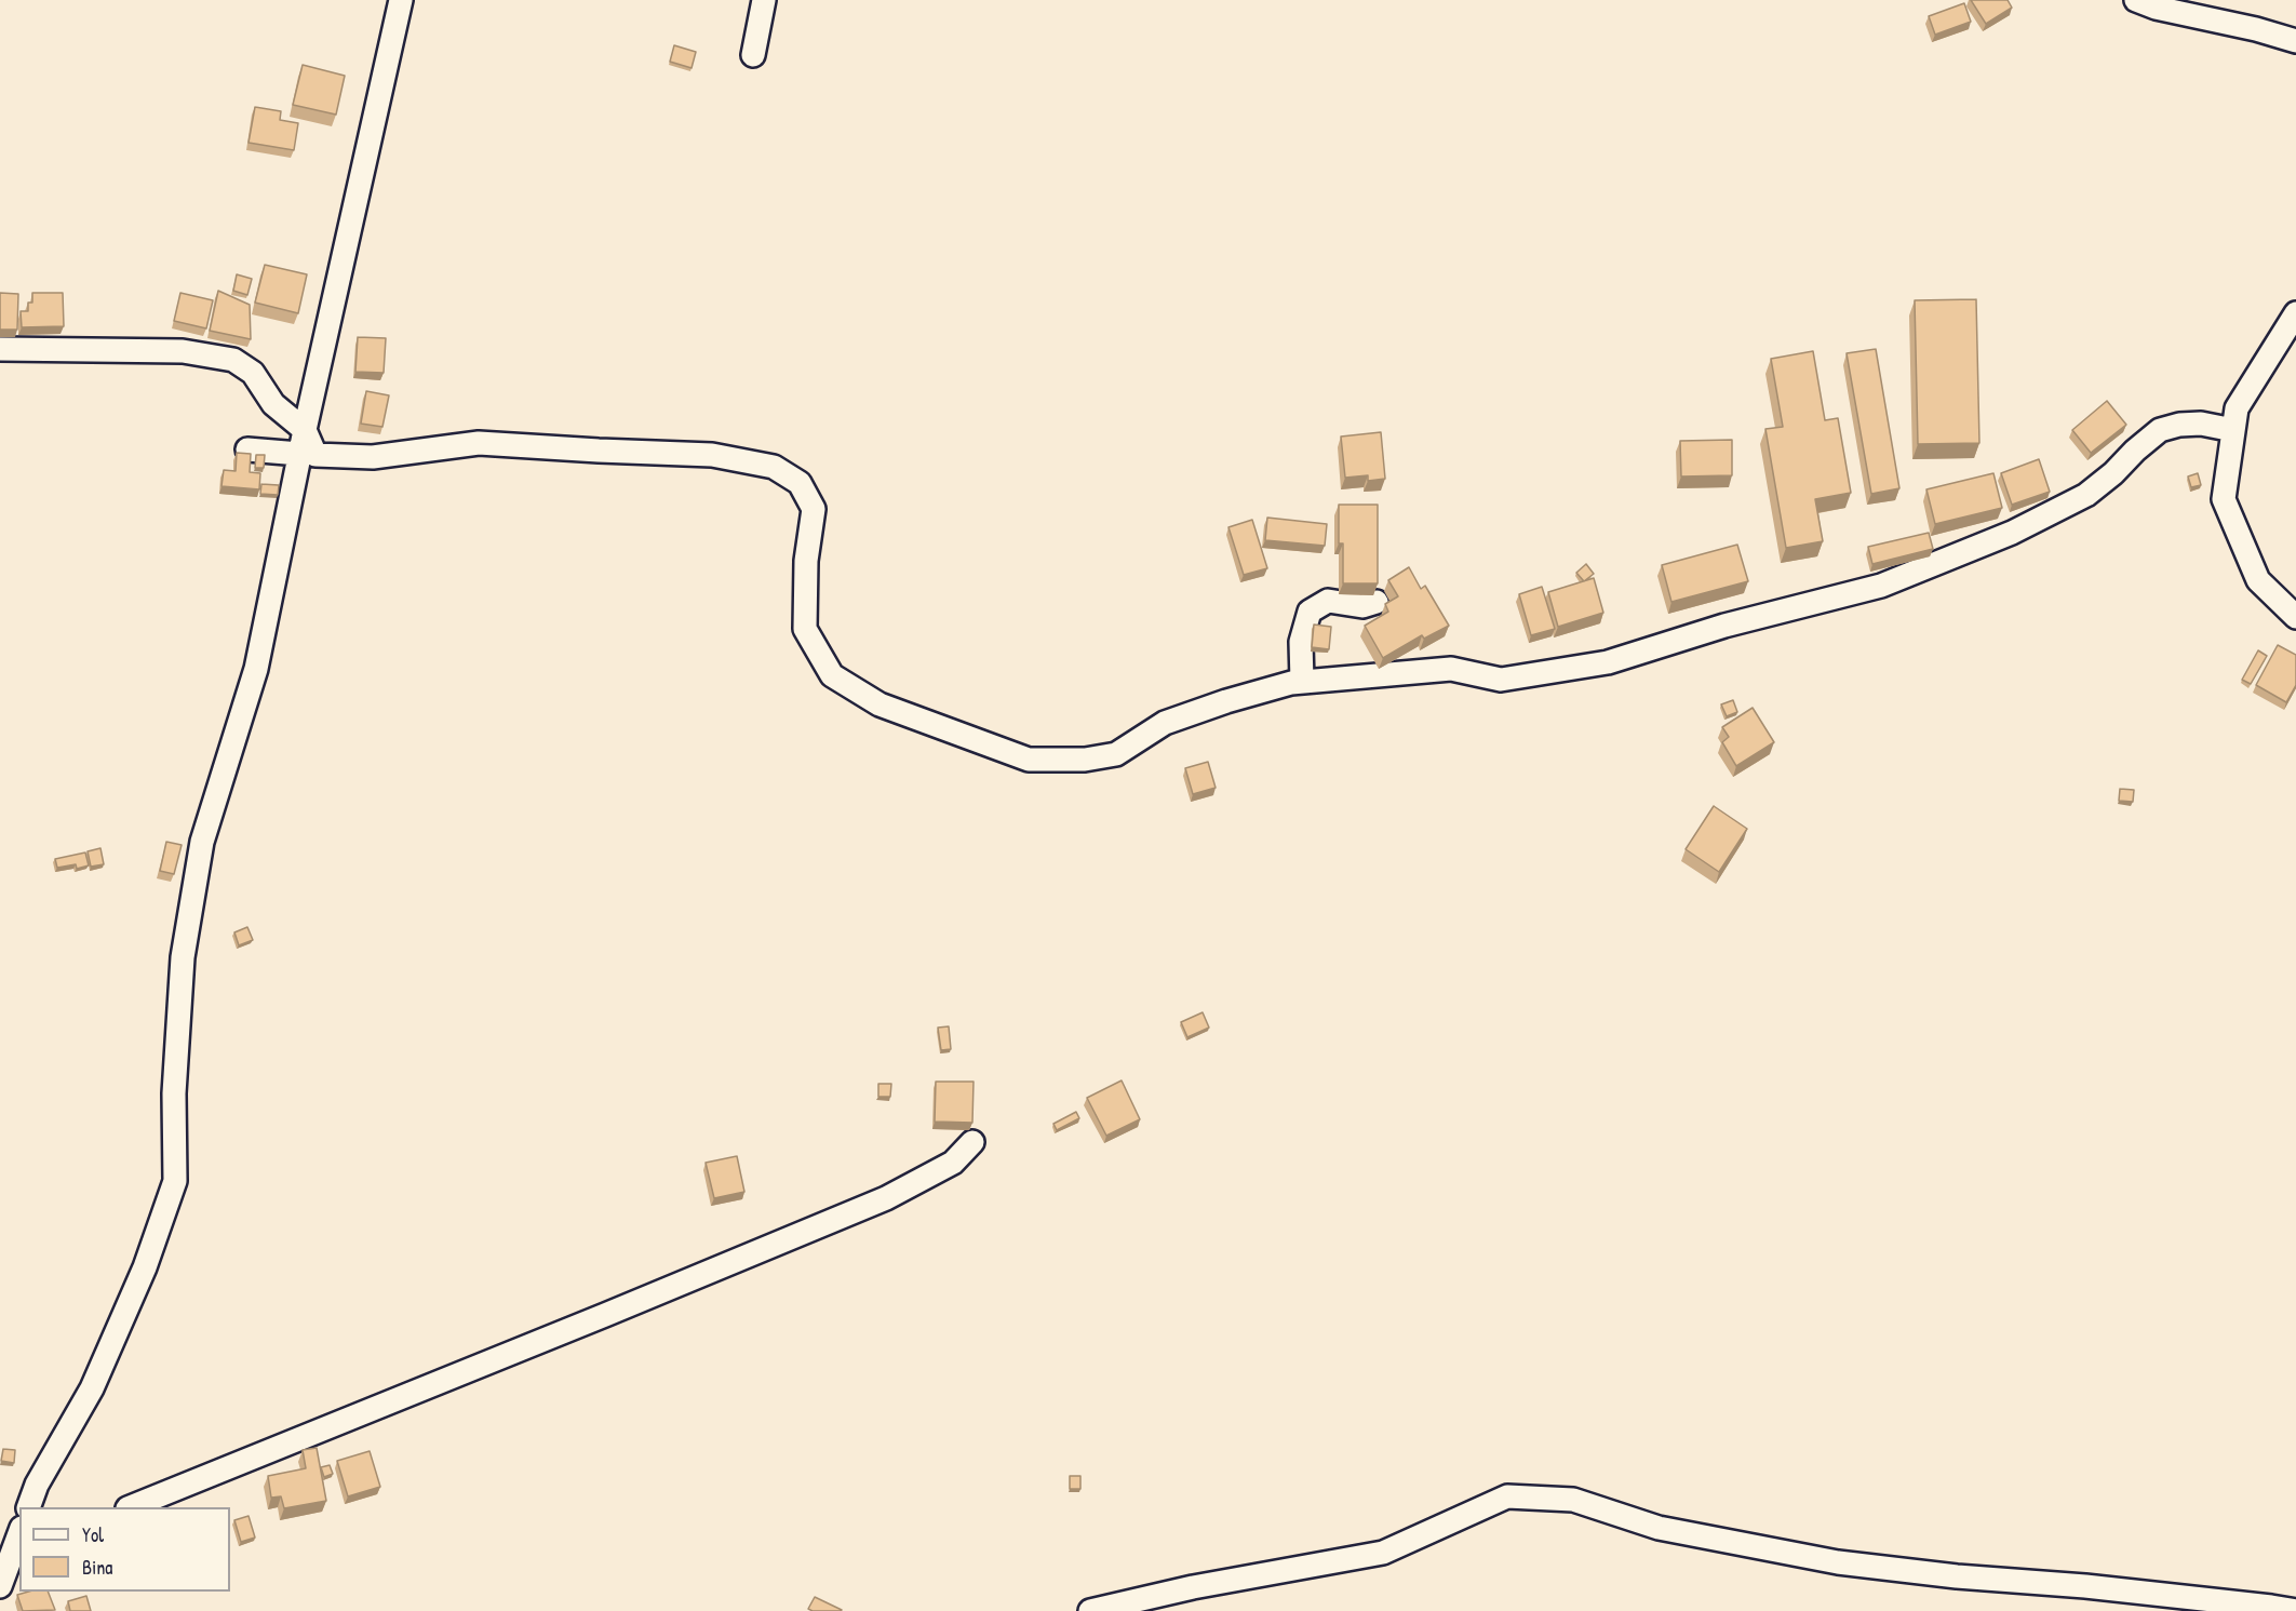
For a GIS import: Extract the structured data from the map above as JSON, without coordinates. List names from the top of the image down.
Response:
{
  "legend": ["Yol", "Bina"]
}
